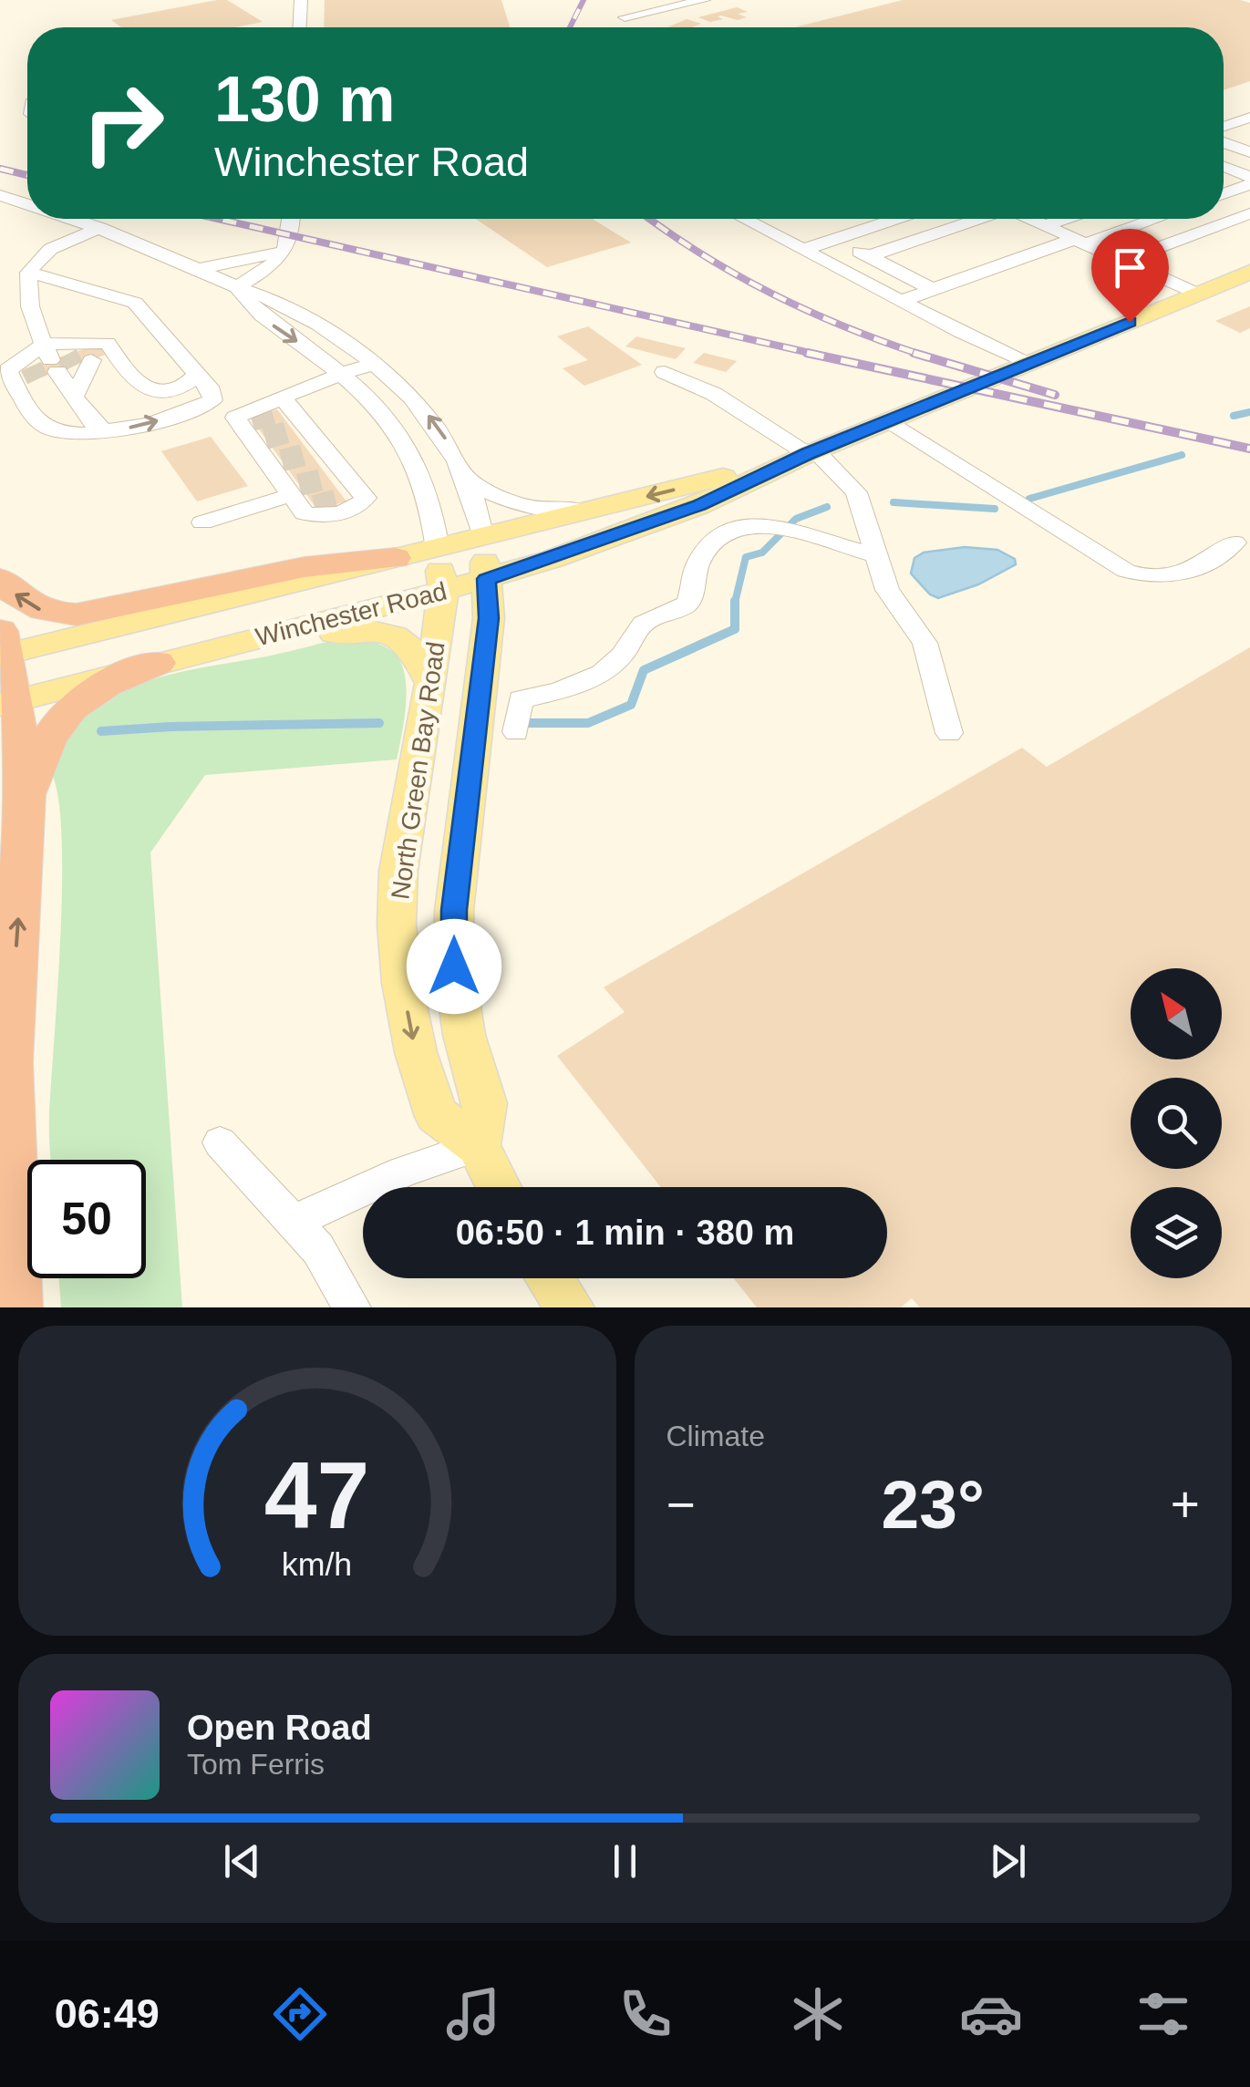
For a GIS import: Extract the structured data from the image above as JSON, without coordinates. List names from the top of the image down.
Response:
{
  "streets": {
    "main road": ["Winchester Road", "North Green Bay Road"]
  },
  "crossings": [
    ["Winchester Road", "North Green Bay Road"]
  ],
  "north": "top left",
  "page": {
    "turn": ["130 m", "Winchester Road"],
    "limit": "50",
    "trip": "06:50 · 1 min · 380 m",
    "tile": "Climate",
    "heat": ["−", "23°", "+"],
    "song": ["Open Road", "Tom Ferris"],
    "tabs": "06:49",
    "gauge": ["47", "km/h"]
  }
}
